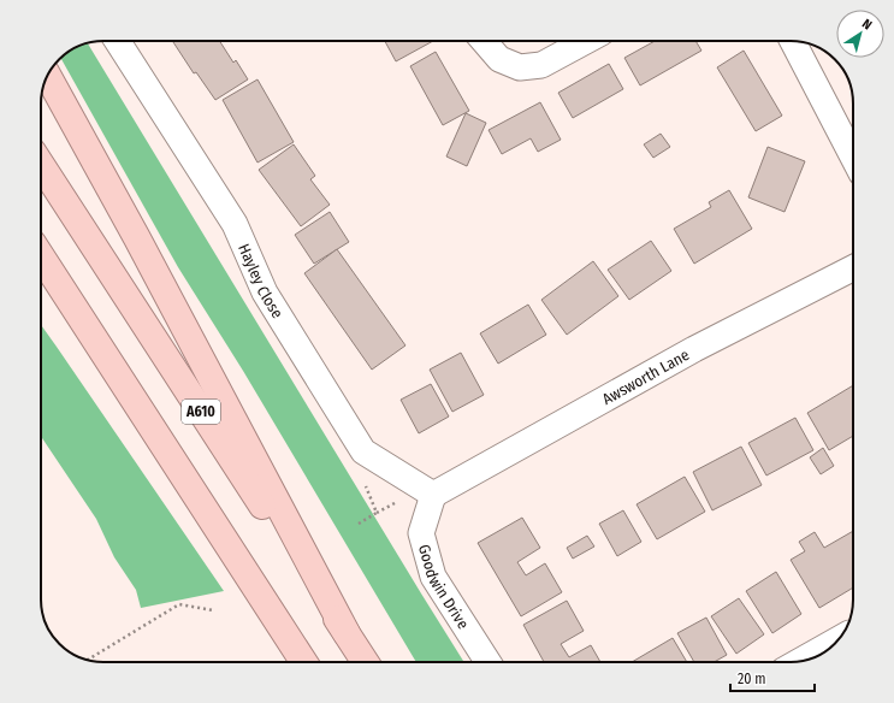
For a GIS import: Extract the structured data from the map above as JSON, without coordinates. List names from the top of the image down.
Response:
{
  "streets": {
    "highway": ["A610"],
    "street": ["Hayley Close", "Awsworth Lane", "Goodwin Drive"]
  },
  "crossings": [
    ["Hayley Close", "Awsworth Lane"],
    ["Hayley Close", "Goodwin Drive"],
    ["Awsworth Lane", "Goodwin Drive"]
  ],
  "scale_bar": "20 m",
  "north": "top right"
}
